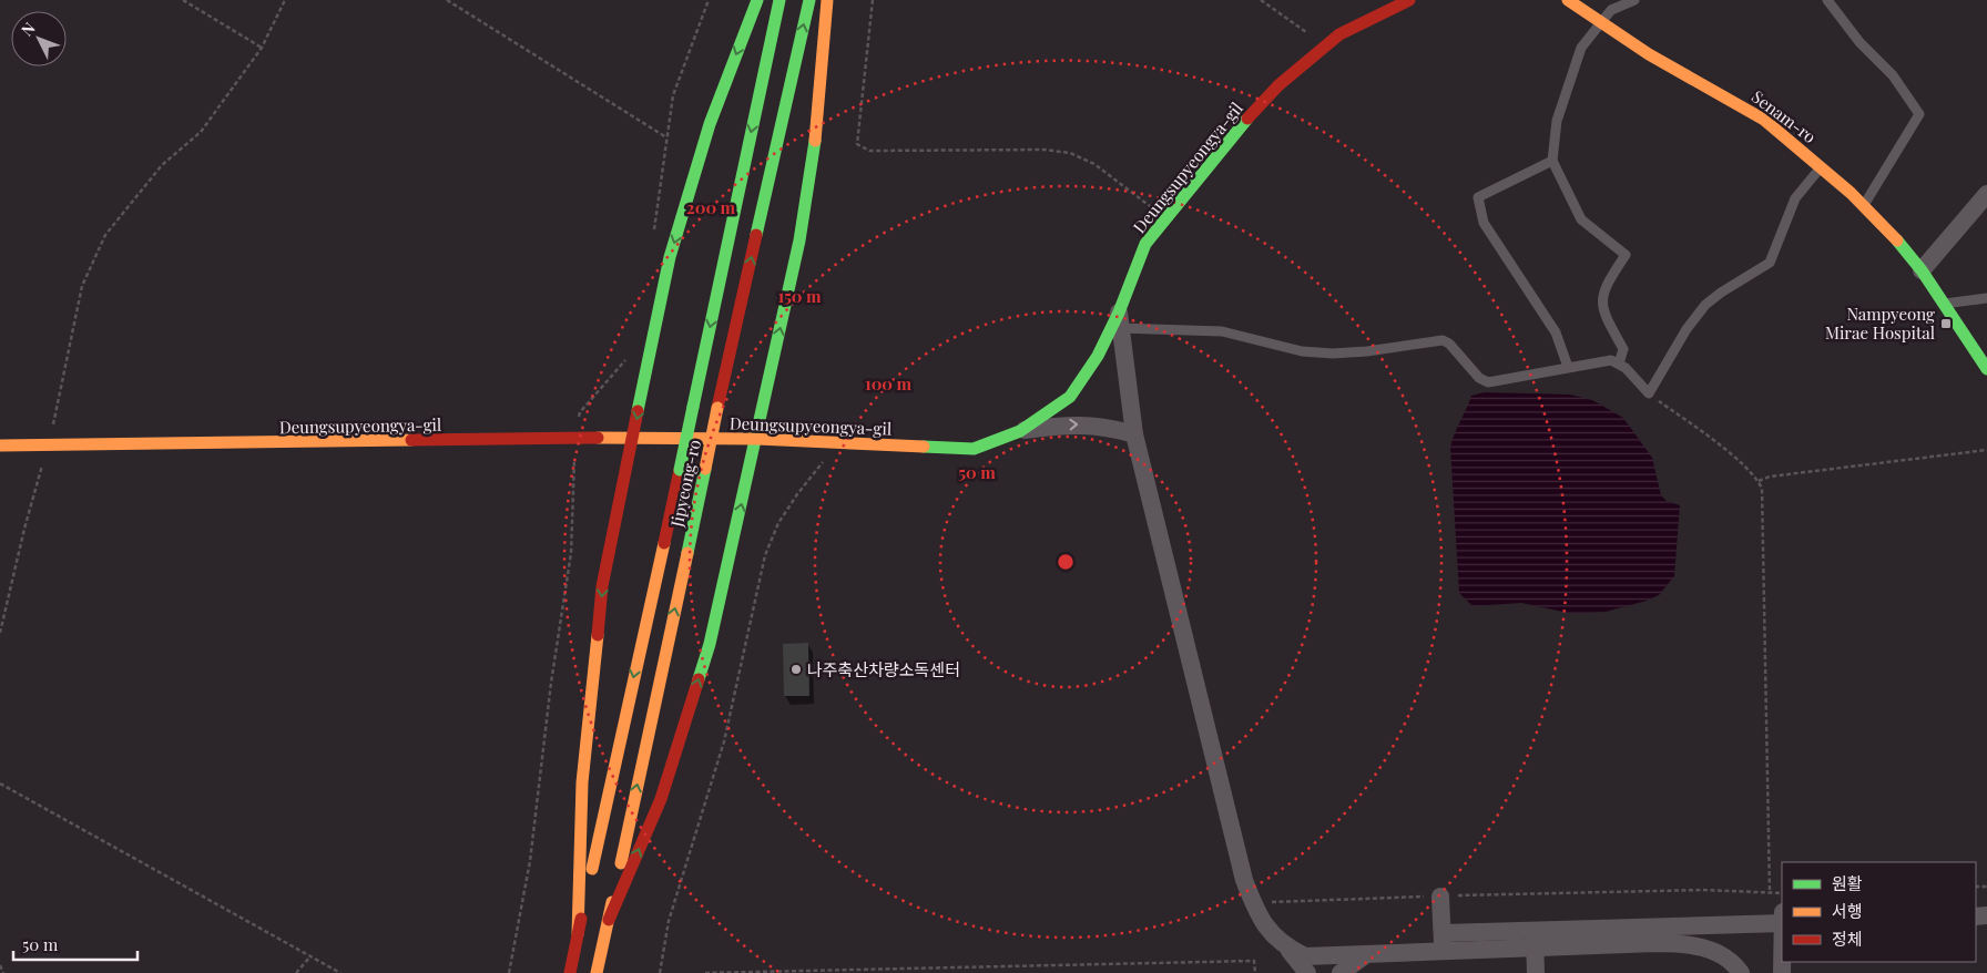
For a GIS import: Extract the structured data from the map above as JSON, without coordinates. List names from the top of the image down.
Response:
{
  "streets": {
    "main road": ["Senam-ro", "Deungsupyeongya-gil", "Jipyeong-ro"]
  },
  "places": {
    "transit": ["Nampyeong Mirae Hospital"],
    "other": ["나주축산차량소독센터"]
  },
  "legend": ["원활", "서행", "정체"],
  "scale_bar": "50 m",
  "north": "top left",
  "rings": [
    "200 m",
    "150 m",
    "100 m",
    "50 m"
  ]
}
